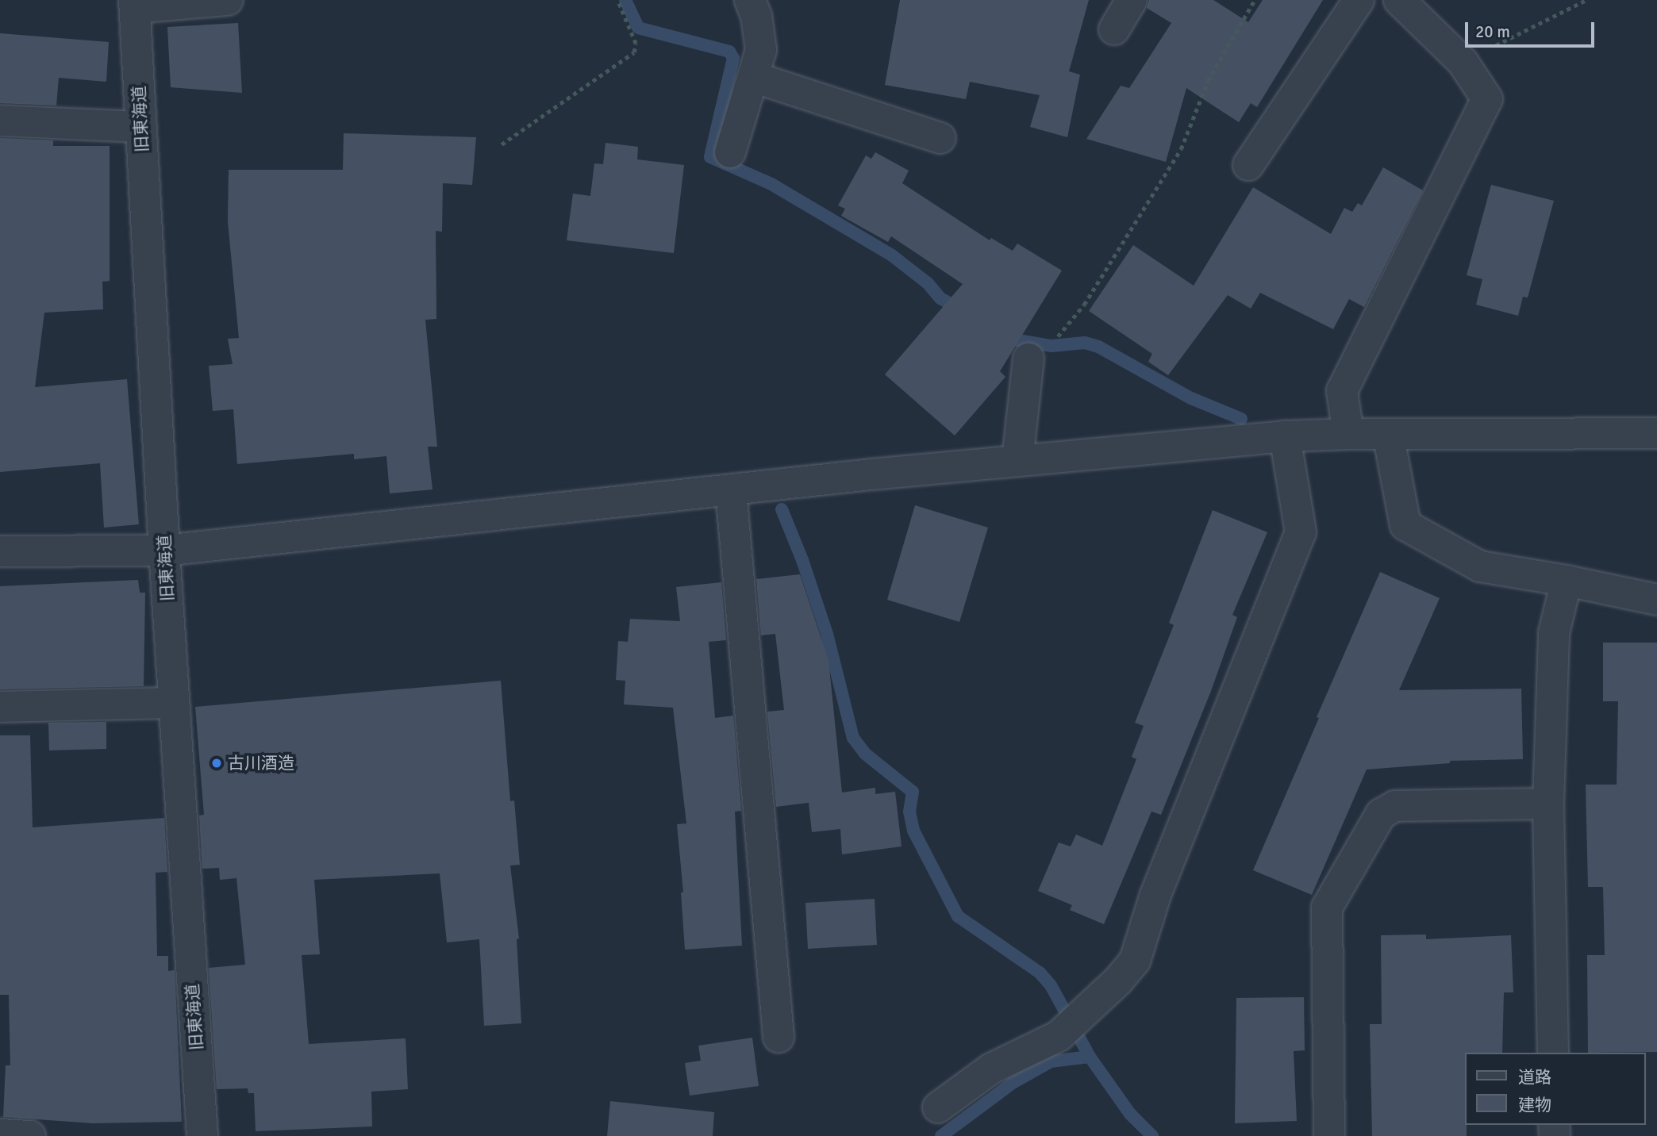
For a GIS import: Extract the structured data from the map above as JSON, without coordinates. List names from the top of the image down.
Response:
{
  "streets": {
    "street": ["旧東海道"]
  },
  "places": ["古川酒造"],
  "legend": ["道路", "建物"],
  "scale_bar": "20 m"
}
